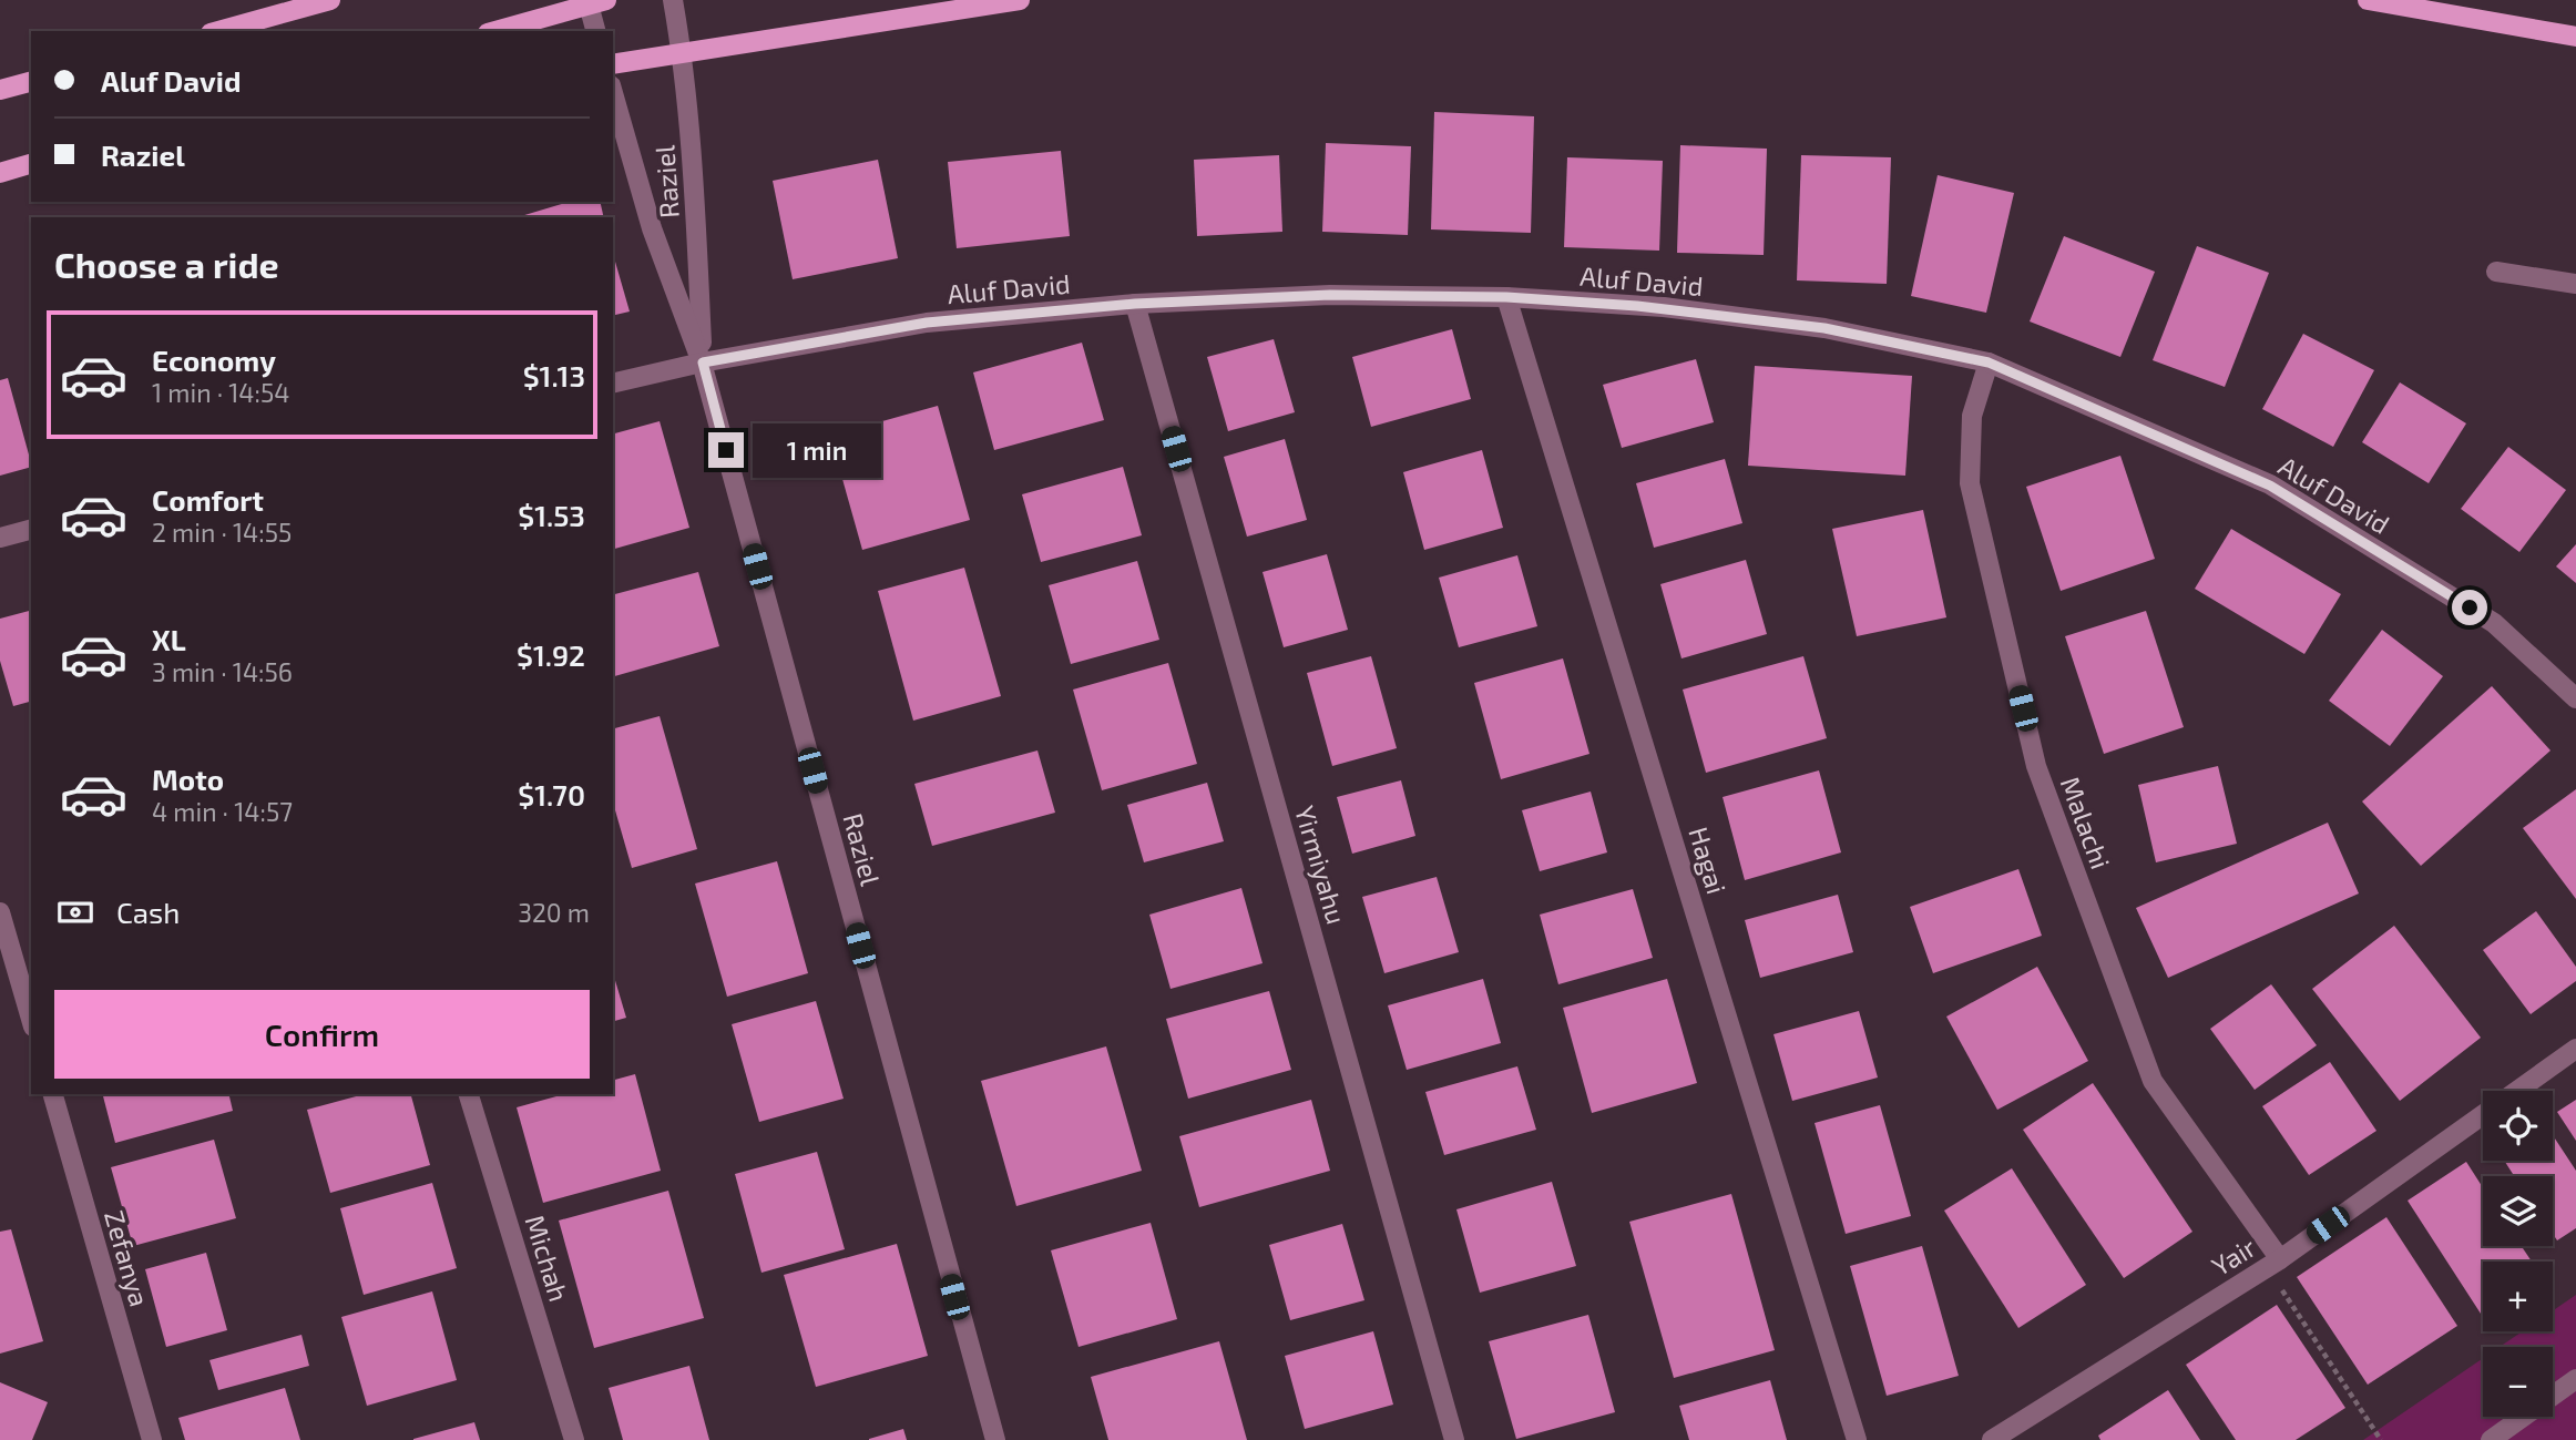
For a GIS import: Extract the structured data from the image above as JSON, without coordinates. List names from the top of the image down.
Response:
{
  "streets": {
    "street": [
      "Raziel",
      "Aluf David",
      "Malachi",
      "Hagai",
      "Yirmiyahu",
      "Yair",
      "Zefanya",
      "Michah"
    ]
  },
  "crossings": [
    ["Raziel", "Aluf David"],
    ["Aluf David", "Malachi"],
    ["Aluf David", "Hagai"],
    ["Aluf David", "Yirmiyahu"],
    ["Malachi", "Yair"]
  ],
  "page": {
    "banner": ["Aluf David", "Raziel"],
    "heading": "Choose a ride",
    "list": [
      {
        "name": "Economy",
        "note": "1 min · 14:54",
        "value": "$1.13"
      },
      {
        "name": "Comfort",
        "note": "2 min · 14:55",
        "value": "$1.53"
      },
      {
        "name": "XL",
        "note": "3 min · 14:56",
        "value": "$1.92"
      },
      {
        "name": "Moto",
        "note": "4 min · 14:57",
        "value": "$1.70"
      }
    ],
    "bubble": "1 min",
    "pay": ["Cash", "320 m"],
    "buttons": "Confirm",
    "map_buttons": ["+", "−"]
  }
}
